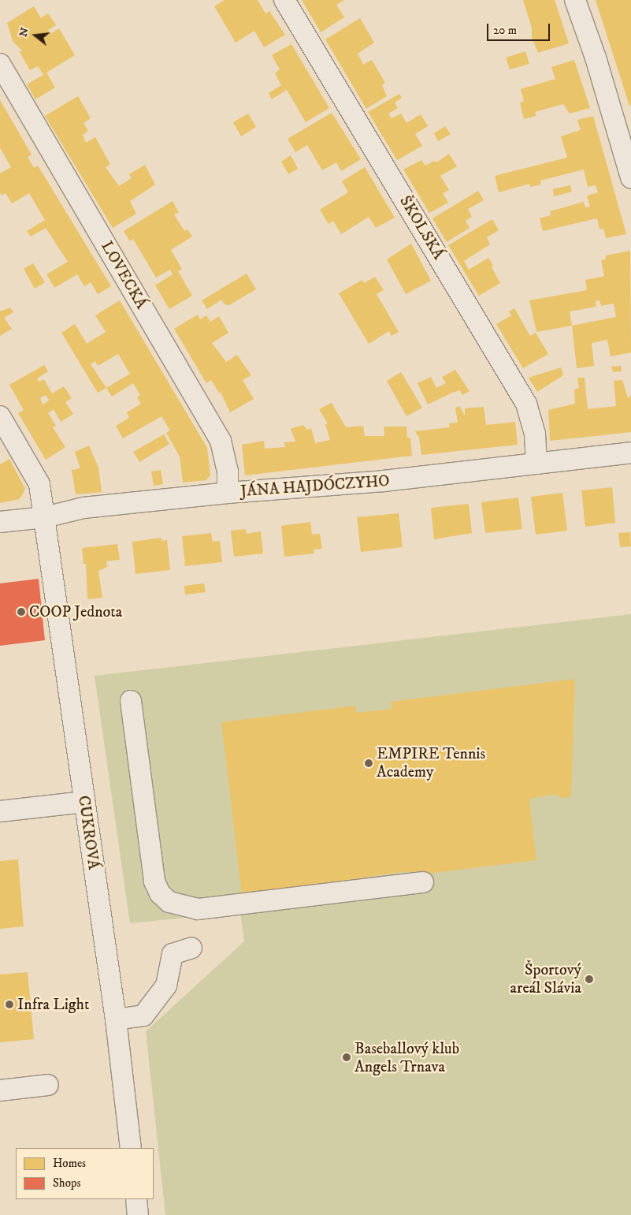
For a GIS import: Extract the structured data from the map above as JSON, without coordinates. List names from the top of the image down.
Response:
{
  "streets": {
    "street": [
      "ŠKOLSKÁ",
      "LOVECKÁ",
      "JÁNA HAJDÓCZYHO",
      "CUKROVÁ"
    ]
  },
  "crossings": [
    ["ŠKOLSKÁ", "JÁNA HAJDÓCZYHO"],
    ["LOVECKÁ", "JÁNA HAJDÓCZYHO"],
    ["JÁNA HAJDÓCZYHO", "CUKROVÁ"]
  ],
  "places": [
    "COOP Jednota",
    "EMPIRE Tennis Academy",
    "Športový areál Slávia",
    "Infra Light",
    "Baseballový klub Angels Trnava"
  ],
  "legend": ["Homes", "Shops"],
  "scale_bar": "20 m",
  "north": "left"
}
